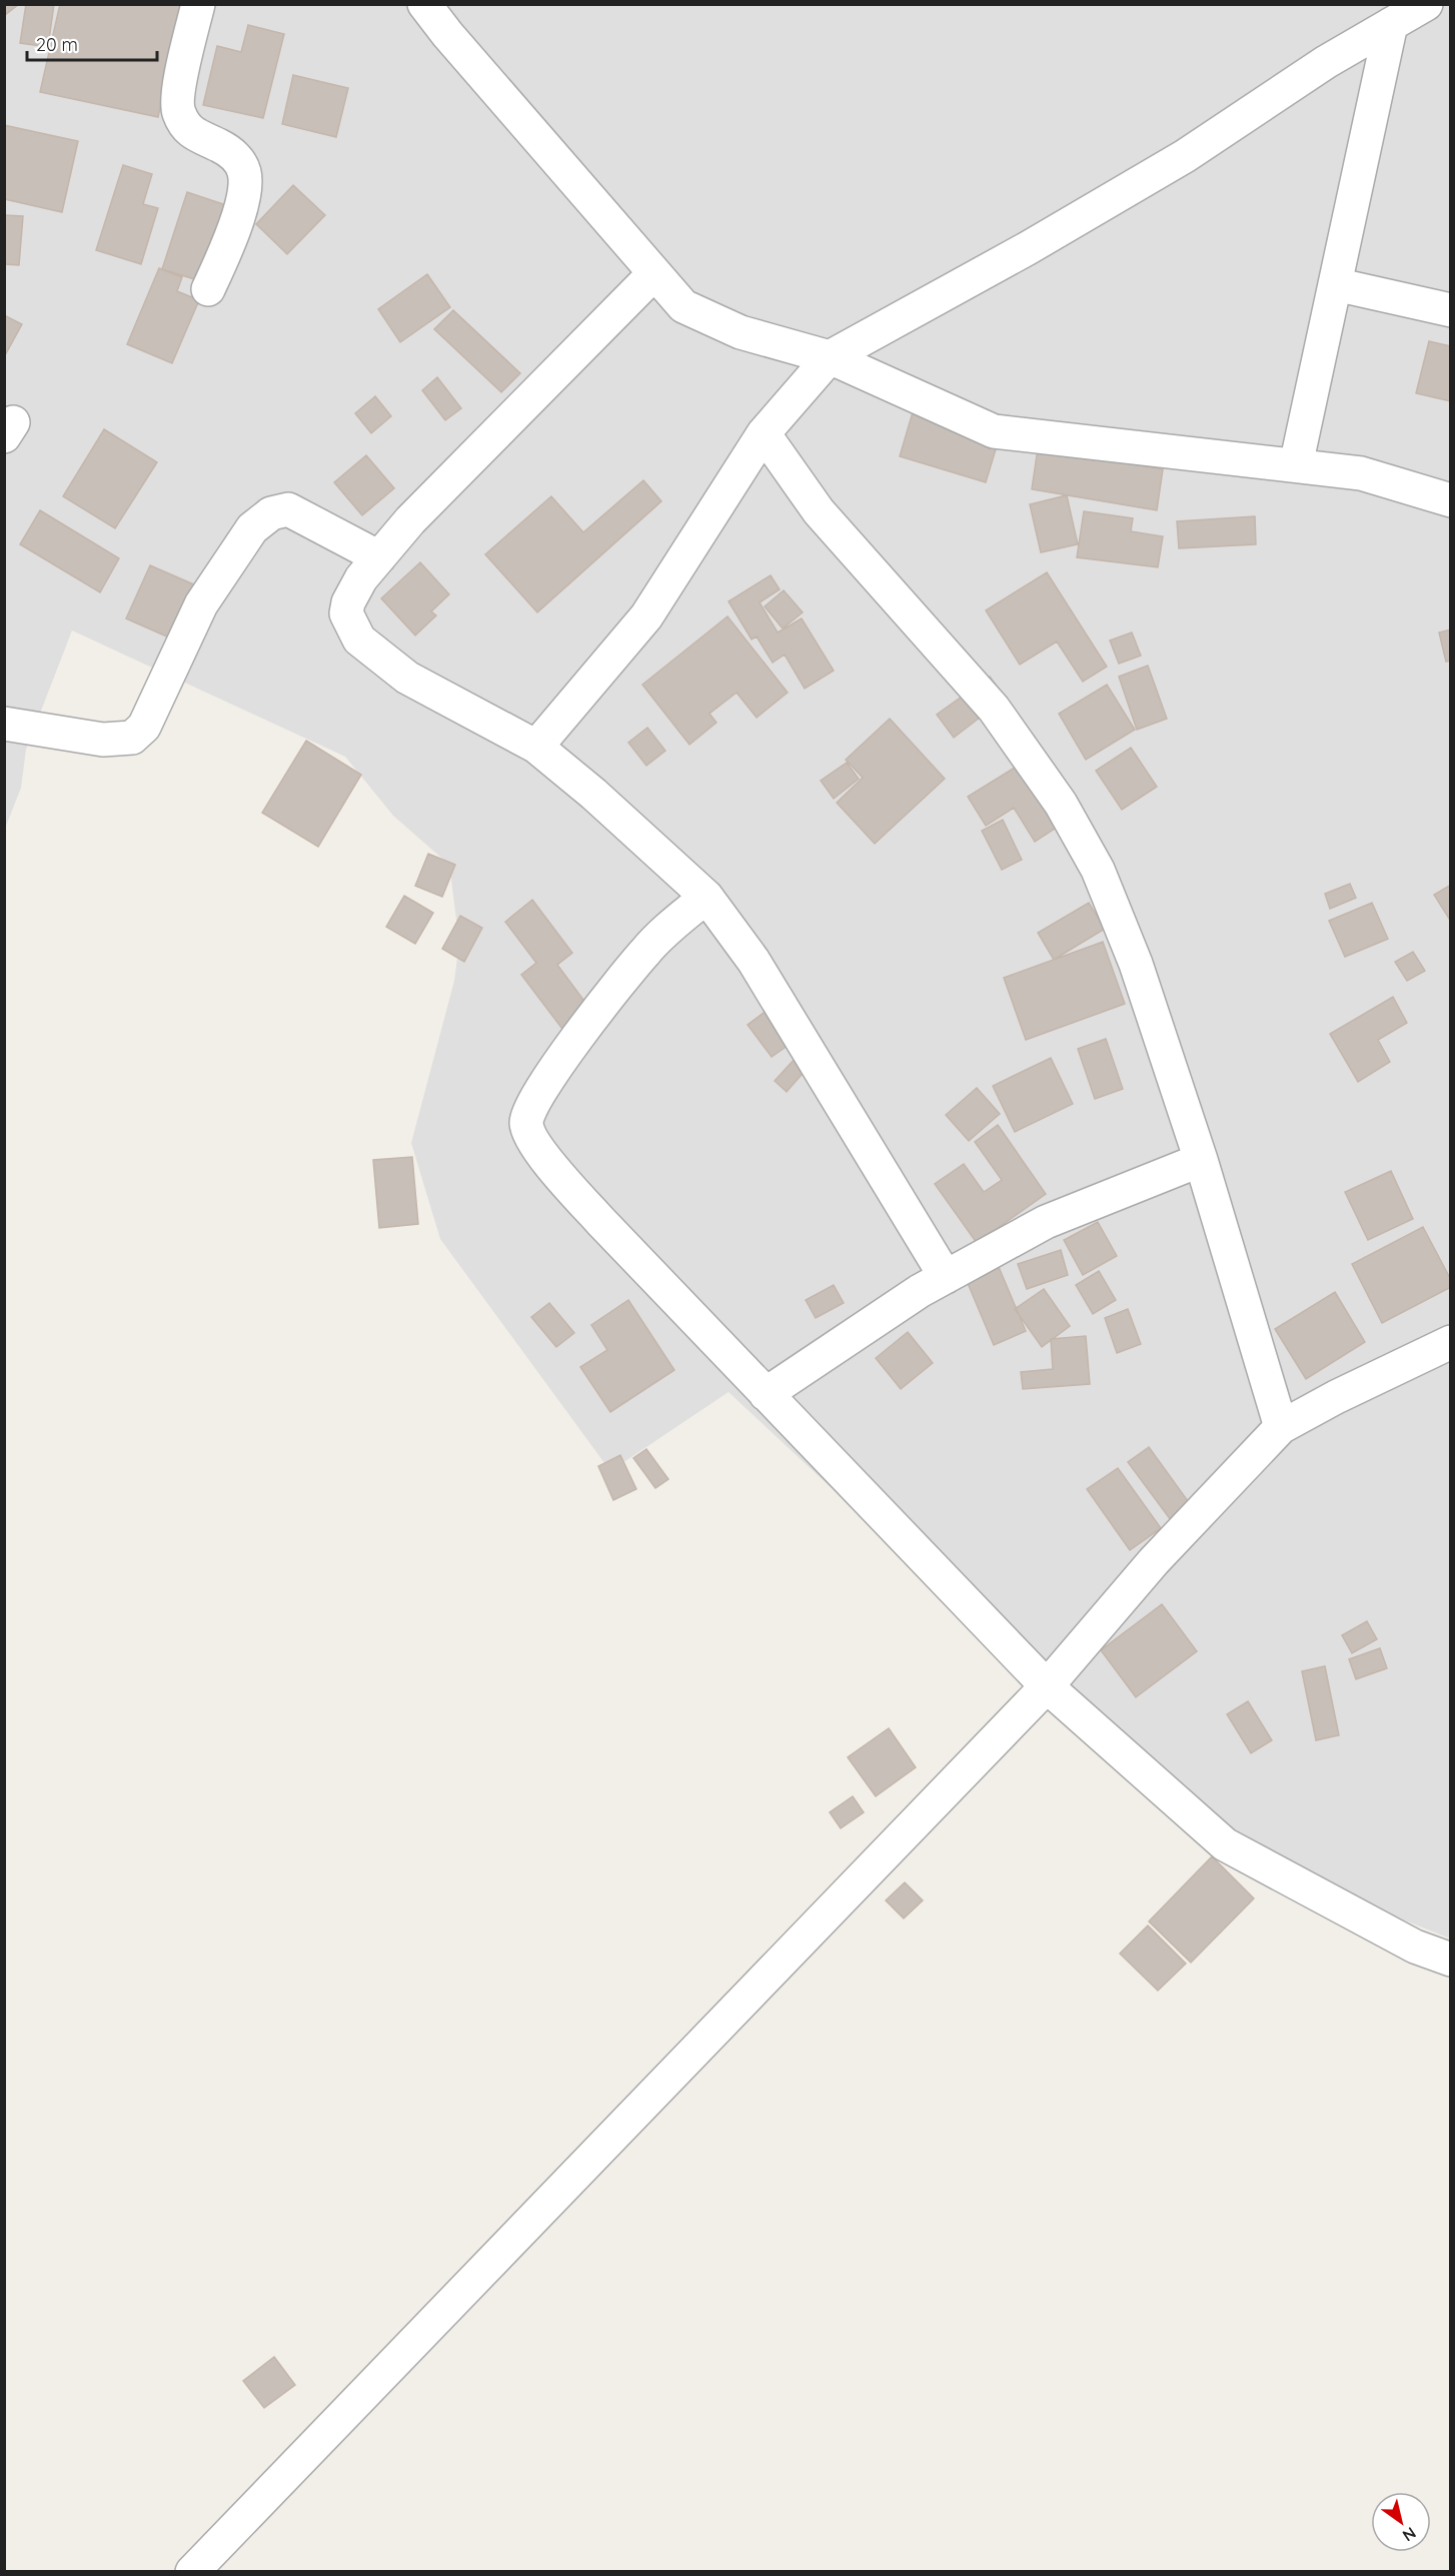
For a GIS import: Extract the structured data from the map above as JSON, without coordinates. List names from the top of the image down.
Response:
{
  "scale_bar": "20 m",
  "north": "bottom right"
}
